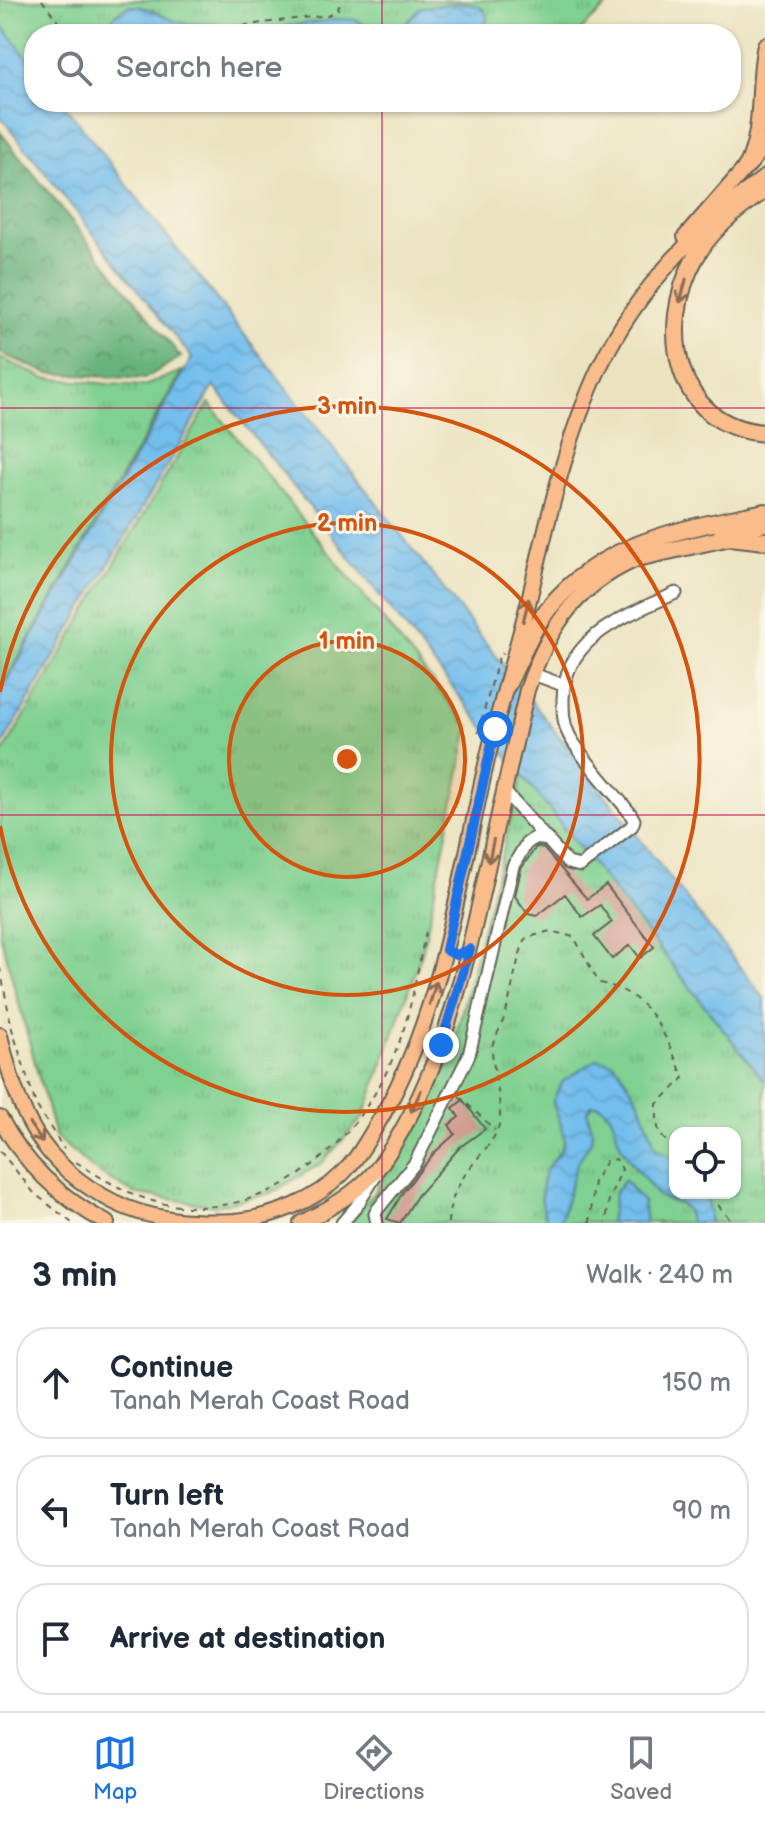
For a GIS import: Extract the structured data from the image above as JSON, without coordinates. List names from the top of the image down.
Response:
{
  "page": {
    "search": "Search here",
    "heading": ["3 min", "Walk · 240 m"],
    "list": [
      ["Continue", "Tanah Merah Coast Road", "150 m"],
      ["Turn left", "Tanah Merah Coast Road", "90 m"],
      "Arrive at destination"
    ],
    "nav": ["Map", "Directions", "Saved"]
  },
  "rings": ["3 min", "2 min", "1 min"]
}
